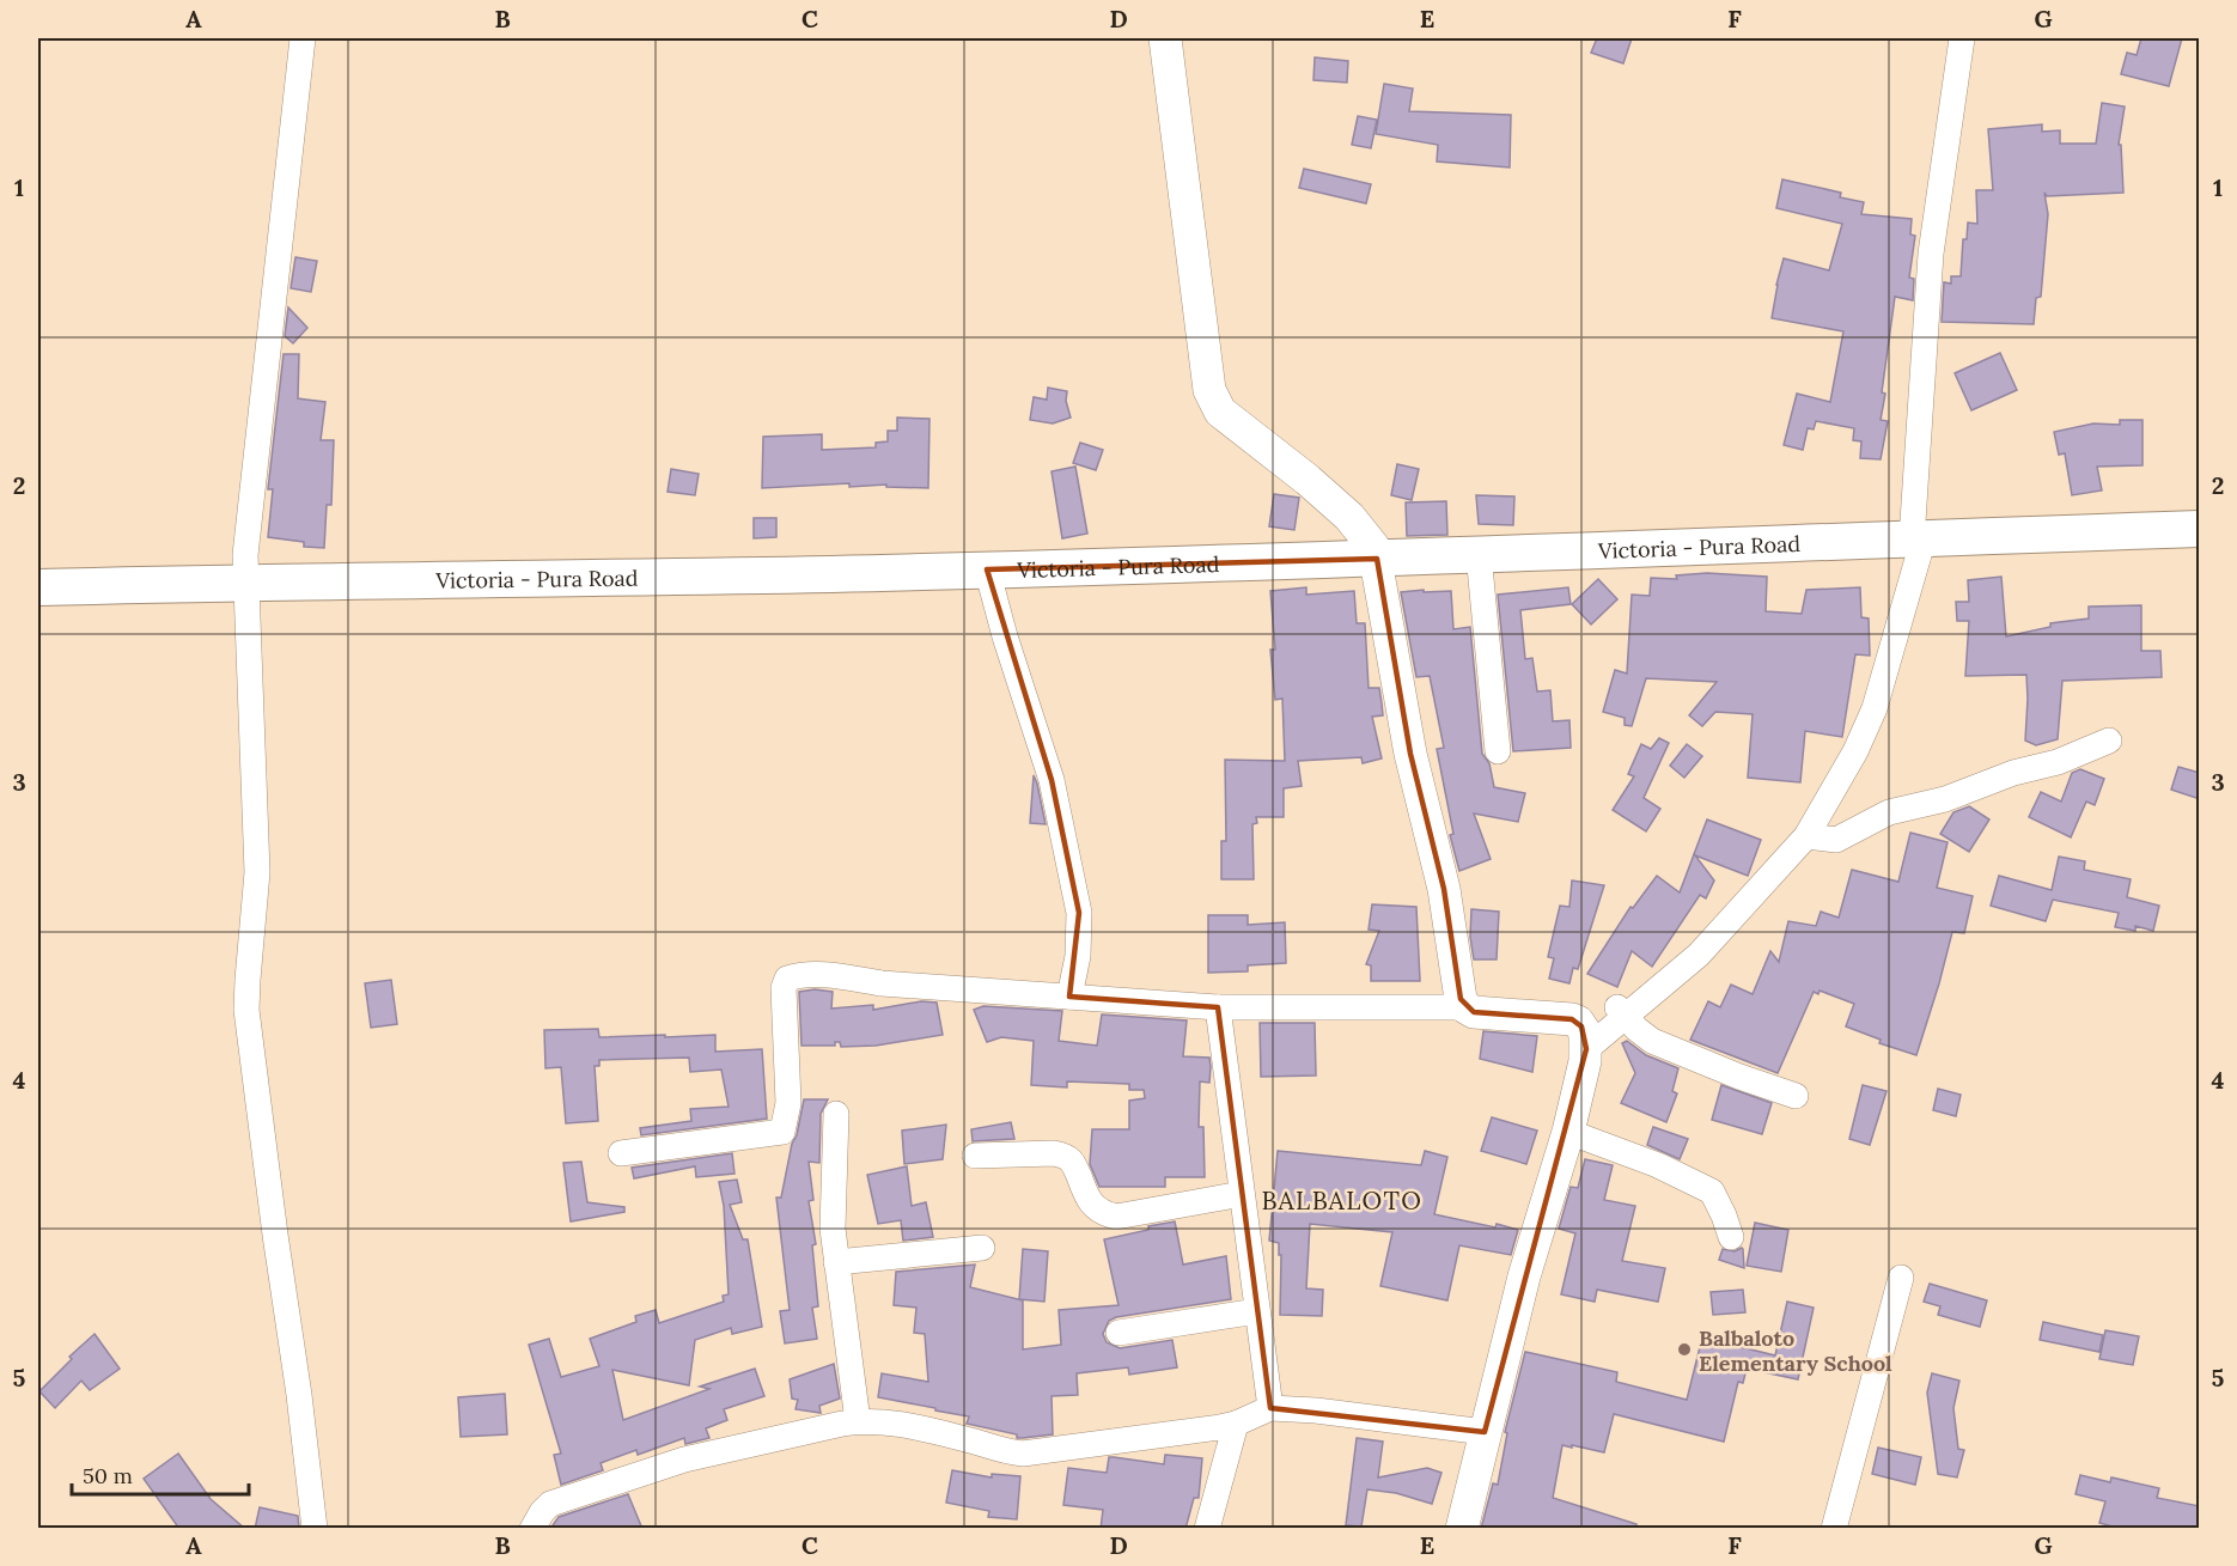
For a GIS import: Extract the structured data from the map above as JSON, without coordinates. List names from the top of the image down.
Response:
{
  "streets": {
    "main road": ["Victoria - Pura Road"]
  },
  "districts": ["BALBALOTO"],
  "places": ["Balbaloto Elementary School"],
  "scale_bar": "50 m",
  "grid": {
    "columns": [
      "A",
      "B",
      "C",
      "D",
      "E",
      "F",
      "G"
    ],
    "rows": [
      "1",
      "2",
      "3",
      "4",
      "5"
    ]
  }
}
